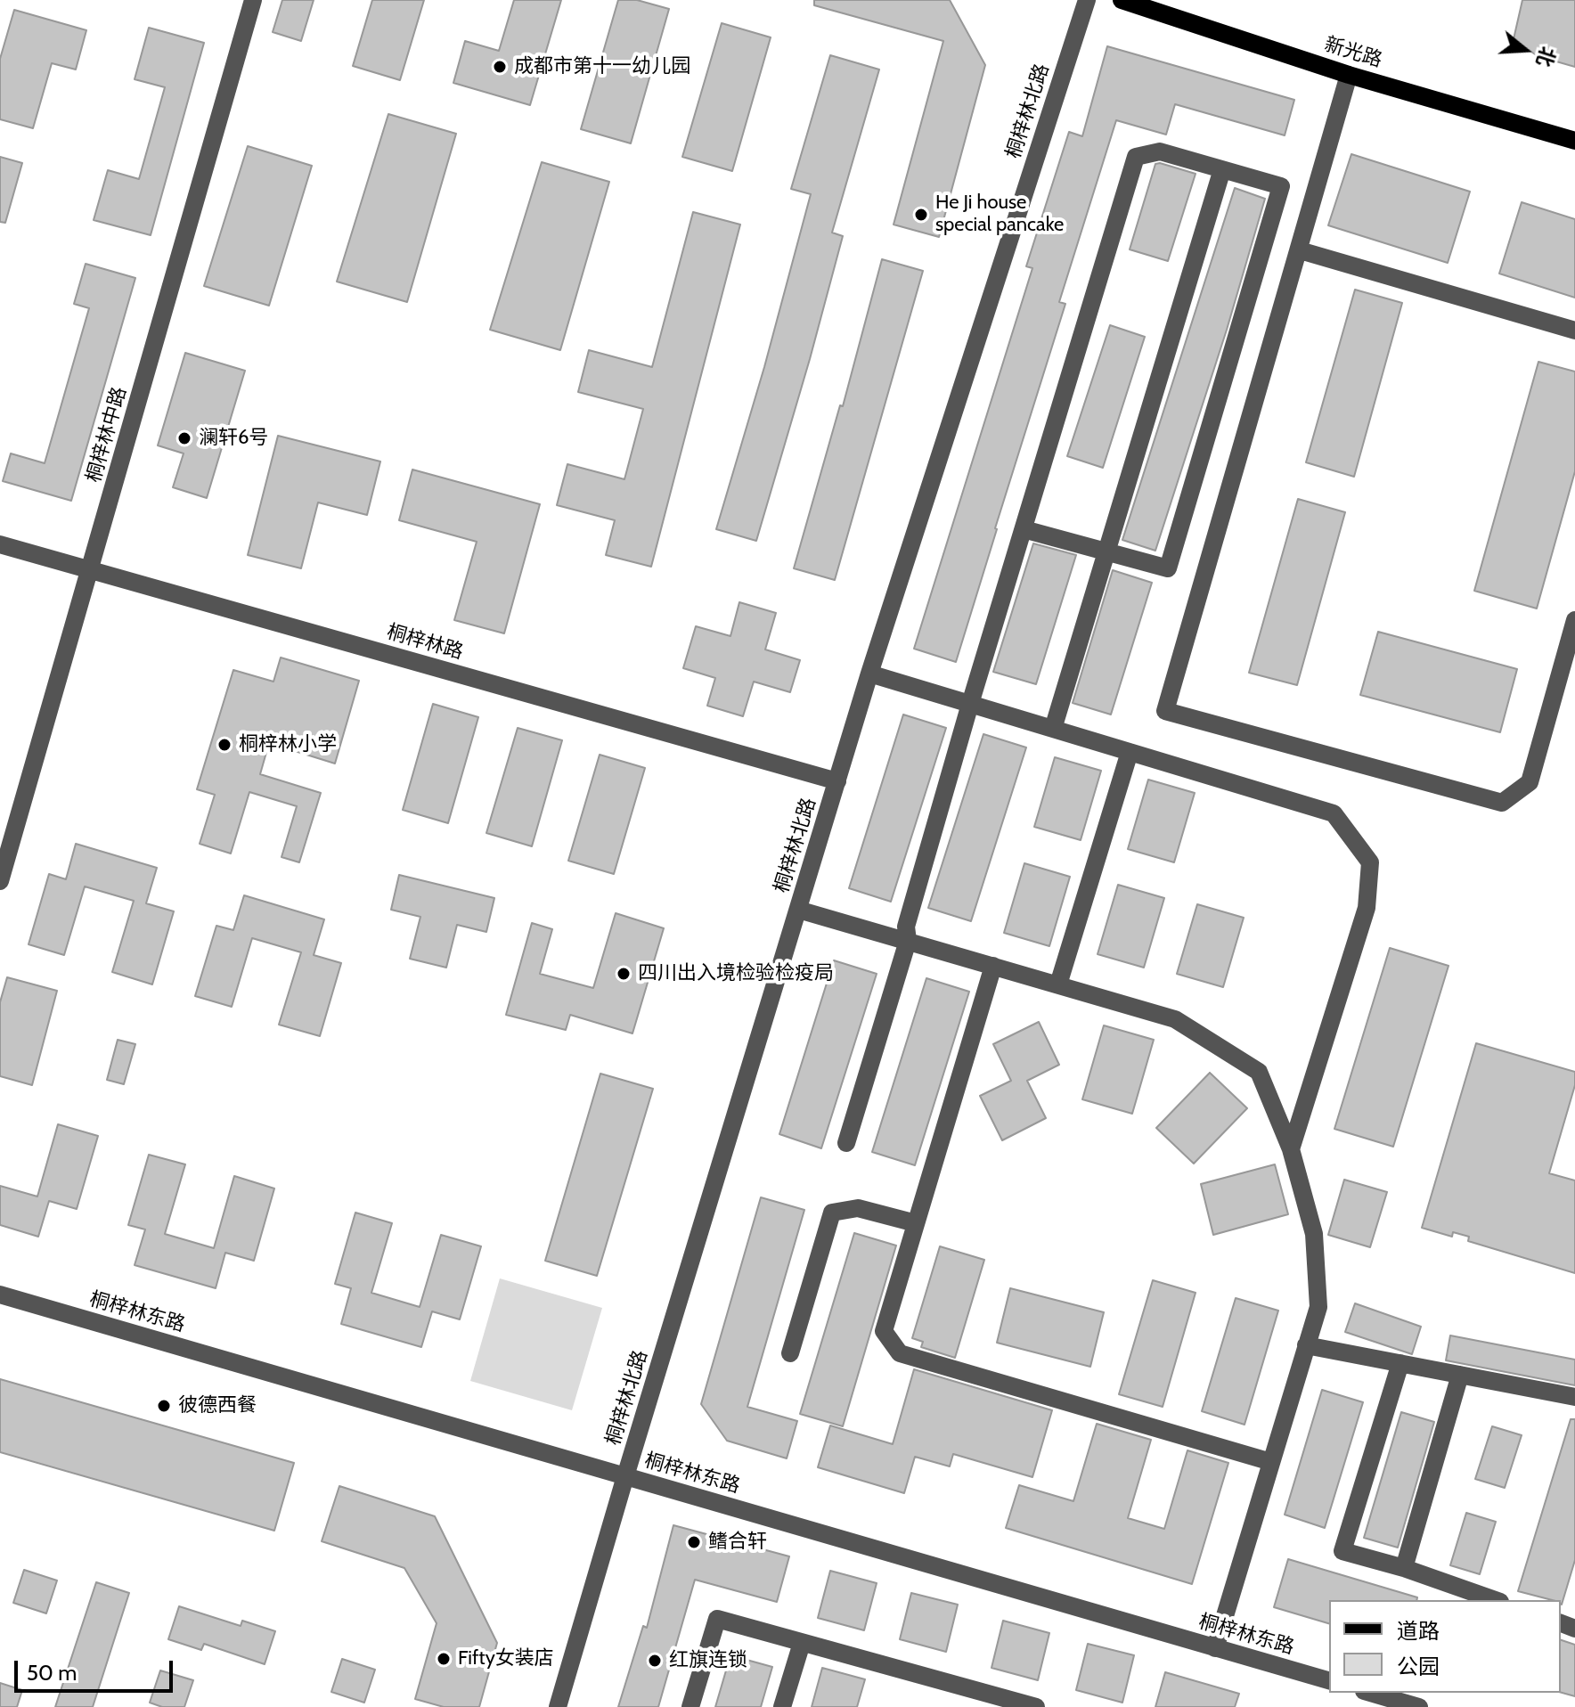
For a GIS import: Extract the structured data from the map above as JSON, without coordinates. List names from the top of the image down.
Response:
{
  "streets": {
    "main road": ["新光路"],
    "street": [
      "桐梓林北路",
      "桐梓林中路",
      "桐梓林路",
      "桐梓林东路"
    ]
  },
  "crossings": [
    ["桐梓林北路", "桐梓林路"],
    ["桐梓林北路", "桐梓林东路"],
    ["桐梓林中路", "桐梓林路"]
  ],
  "places": [
    "成都市第十一幼儿园",
    "He Ji house special pancake",
    "澜轩6号",
    "桐梓林小学",
    "四川出入境检验检疫局",
    "彼德西餐",
    "鳍合轩",
    "Fifty女装店",
    "红旗连锁"
  ],
  "legend": ["道路", "公园"],
  "scale_bar": "50 m",
  "north": "right"
}
